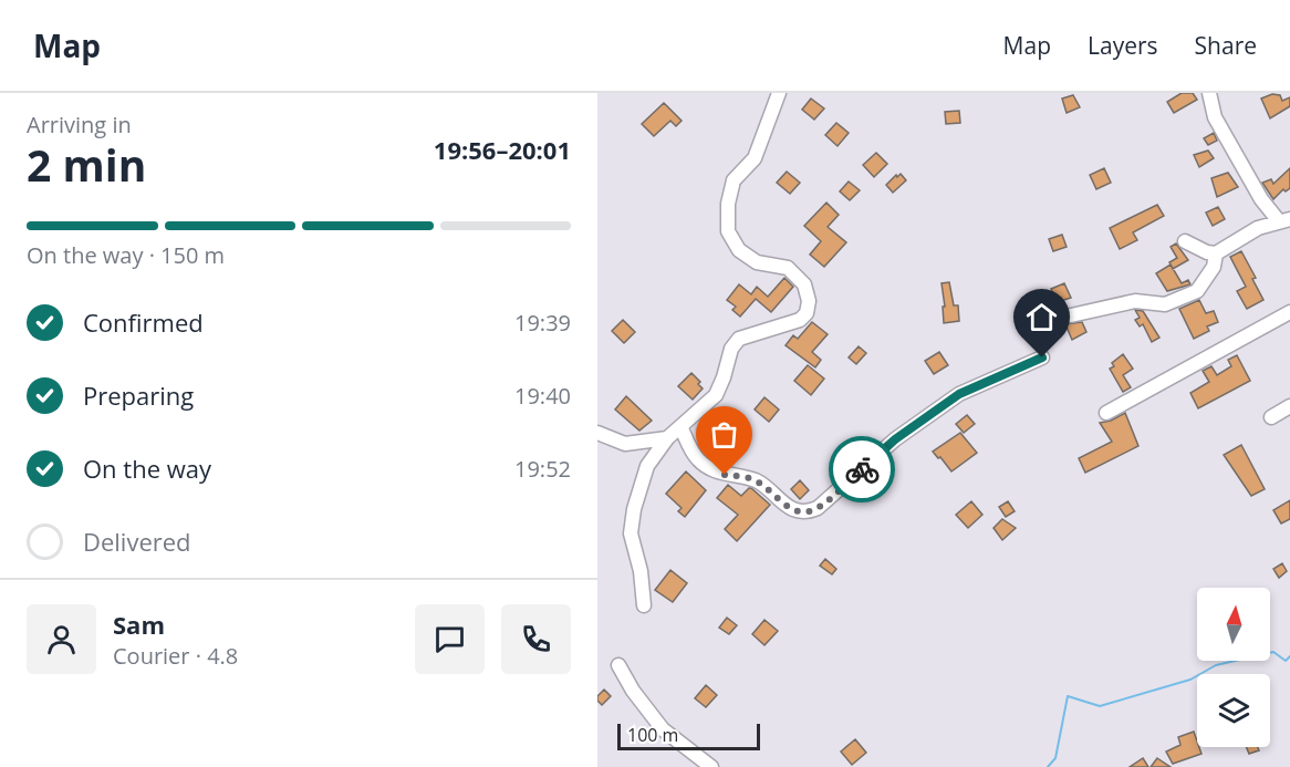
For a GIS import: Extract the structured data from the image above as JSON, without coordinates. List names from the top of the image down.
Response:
{
  "scale_bar": "100 m",
  "north": "top",
  "page": {
    "header": "Map",
    "nav": ["Map", "Layers", "Share"],
    "heading": ["2 min", "Arriving in", "19:56–20:01"],
    "panel": ["Sam", "Courier · 4.8"],
    "bar": "On the way · 150 m",
    "list": [
      ["Confirmed", "19:39"],
      ["Preparing", "19:40"],
      ["On the way", "19:52"],
      "Delivered"
    ],
    "scale": "100 m"
  }
}
